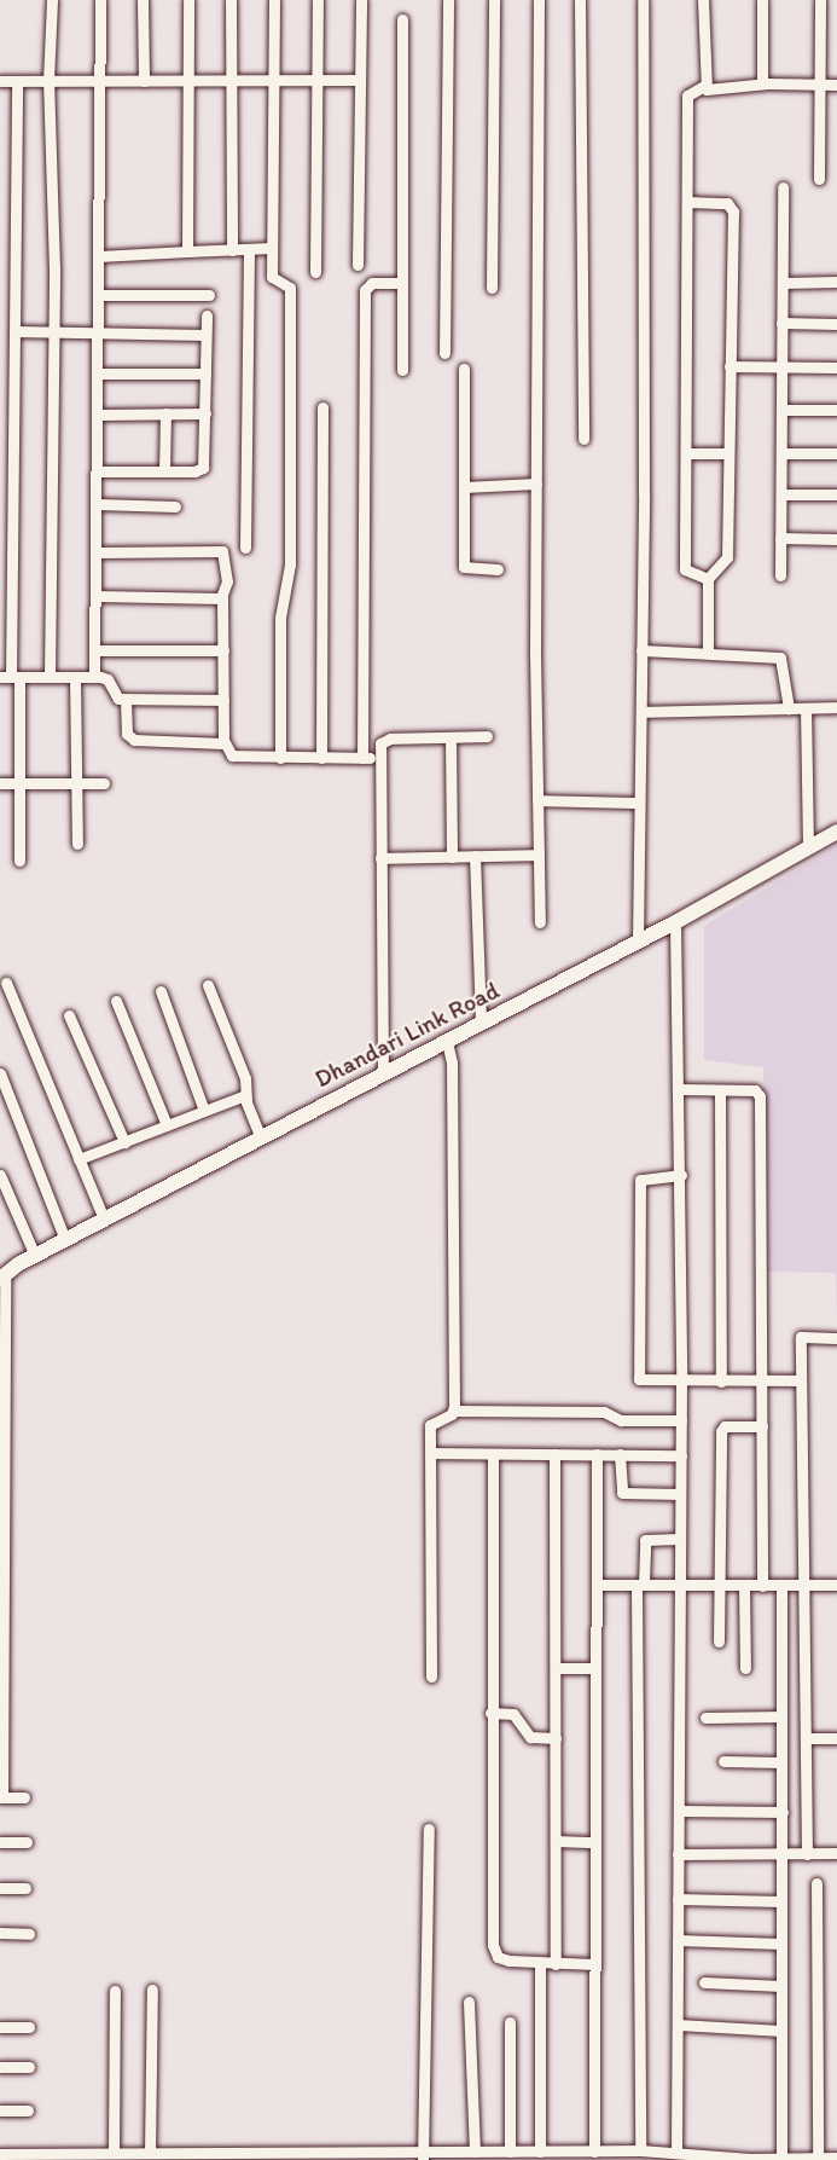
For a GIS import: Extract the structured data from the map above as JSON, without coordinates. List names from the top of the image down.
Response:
{
  "streets": {
    "street": ["Dhandari Link Road"]
  }
}
